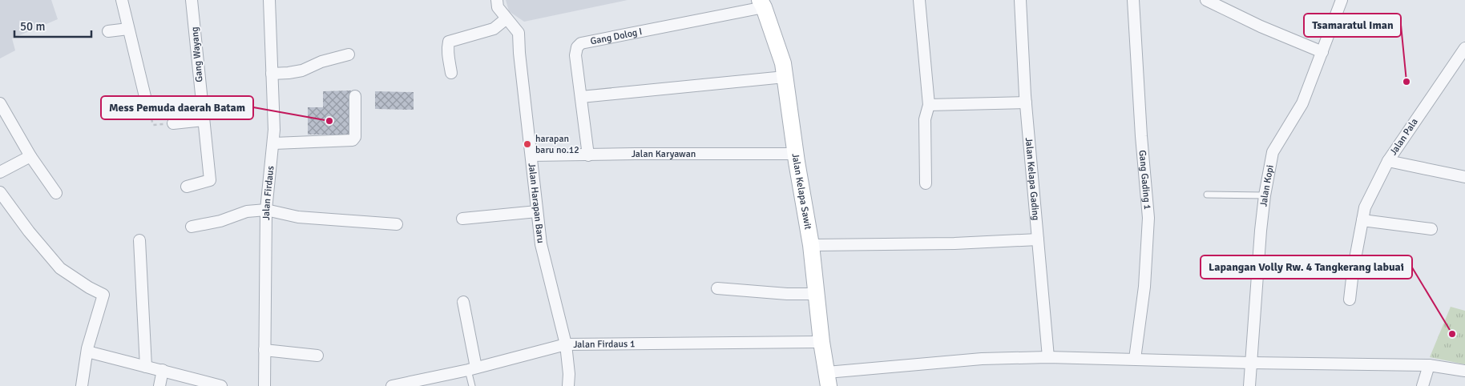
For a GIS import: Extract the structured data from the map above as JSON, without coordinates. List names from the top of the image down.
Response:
{
  "streets": {
    "main road": ["Jalan Kelapa Sawit"],
    "street": [
      "Gang Dolog I",
      "Gang Wayang",
      "Jalan Pala",
      "Jalan Karyawan",
      "Jalan Kelapa Gading",
      "Gang Gading 1",
      "Jalan Kopi",
      "Jalan Firdaus",
      "Jalan Harapan Baru",
      "Jalan Firdaus 1"
    ]
  },
  "crossings": [
    ["Gang Dolog I", "Jalan Karyawan"],
    ["Gang Dolog I", "Jalan Kelapa Sawit"],
    ["Jalan Karyawan", "Jalan Kelapa Sawit"],
    ["Jalan Karyawan", "Jalan Harapan Baru"],
    ["Jalan Kelapa Sawit", "Jalan Firdaus 1"],
    ["Jalan Harapan Baru", "Jalan Firdaus 1"]
  ],
  "places": [
    "Tsamaratul Iman",
    "Mess Pemuda daerah Batam",
    "harapan baru no.12",
    "Lapangan Volly Rw. 4 Tangkerang labuai"
  ],
  "scale_bar": "50 m"
}
